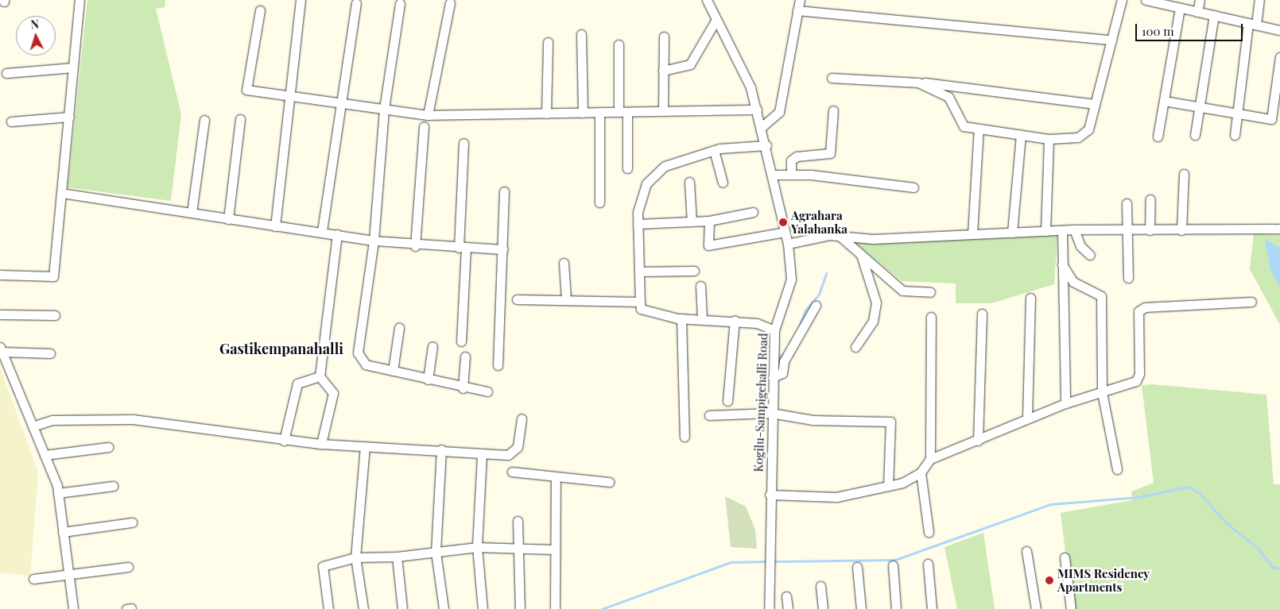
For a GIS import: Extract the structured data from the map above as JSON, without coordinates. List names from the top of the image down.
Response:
{
  "streets": {
    "street": ["Kogilu-Sampigehalli Road"]
  },
  "districts": ["Gastikempanahalli"],
  "places": ["Agrahara Yalahanka", "MIMS Residency Apartments"],
  "scale_bar": "100 m",
  "north": "top"
}
